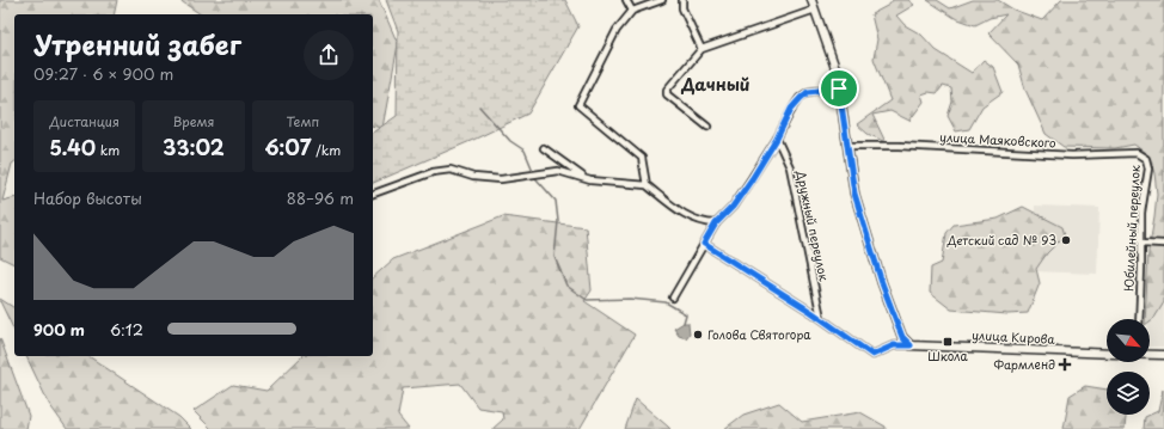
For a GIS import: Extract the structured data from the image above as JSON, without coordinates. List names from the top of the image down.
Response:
{
  "streets": {
    "street": [
      "улица Маяковского",
      "Дружный переулок",
      "Юбилейный переулок",
      "улица Кирова"
    ]
  },
  "crossings": [
    ["улица Маяковского", "Юбилейный переулок"]
  ],
  "districts": ["Дачный"],
  "places": {
    "other": ["Детский сад № 93", "Голова Святогора"],
    "transit": ["Школа"],
    "health": ["Фармленд"]
  },
  "north": "bottom right",
  "page": {
    "heading": ["Утренний забег", "09:27 · 6 × 900 m"],
    "stats": [
      ["Дистанция", "5.40 km"],
      ["Время", "33:02"],
      ["Темп", "6:07 /km"]
    ],
    "chart": ["Набор высоты", "88–96 m"],
    "list": [
      {
        "name": "900 m",
        "note": "6:12"
      }
    ]
  }
}
